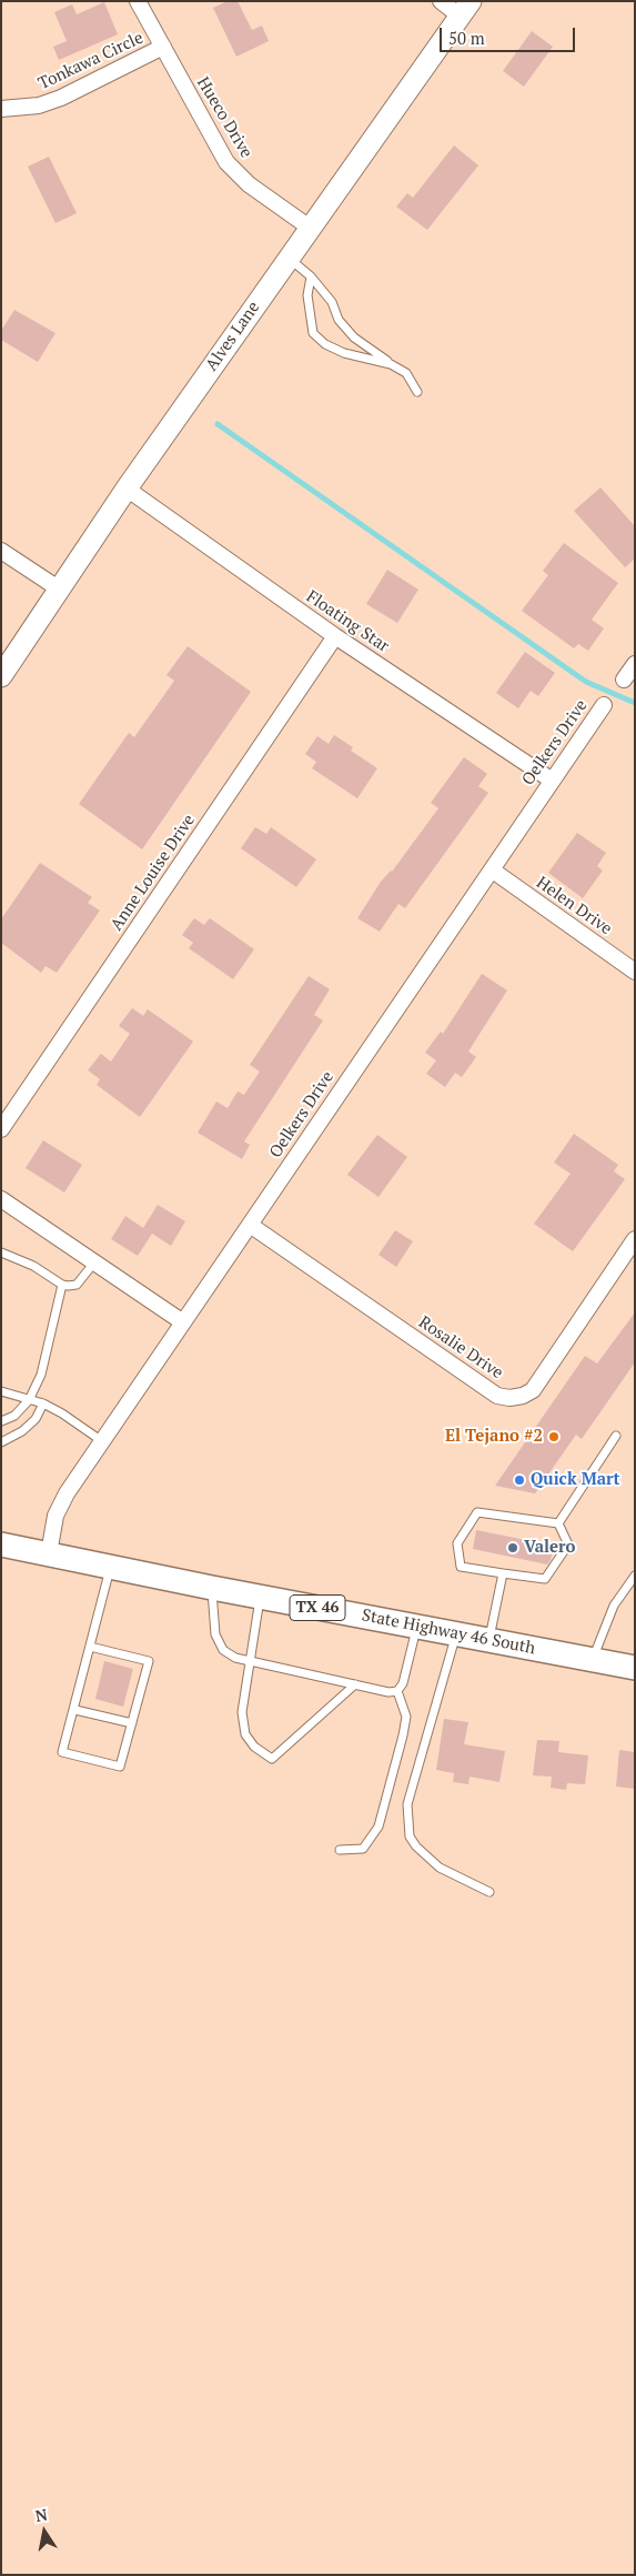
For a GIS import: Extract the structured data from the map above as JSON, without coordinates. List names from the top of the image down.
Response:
{
  "streets": {
    "main road": ["TX 46", "State Highway 46 South"],
    "street": [
      "Tonkawa Circle",
      "Hueco Drive",
      "Alves Lane",
      "Floating Star",
      "Oelkers Drive",
      "Anne Louise Drive",
      "Helen Drive",
      "Rosalie Drive"
    ]
  },
  "crossings": [
    ["Tonkawa Circle", "Hueco Drive"],
    ["Hueco Drive", "Alves Lane"],
    ["Alves Lane", "Floating Star"],
    ["Floating Star", "Oelkers Drive"],
    ["Floating Star", "Anne Louise Drive"],
    ["Oelkers Drive", "Helen Drive"],
    ["Oelkers Drive", "Rosalie Drive"],
    ["Oelkers Drive", "State Highway 46 South"]
  ],
  "places": ["El Tejano #2", "Quick Mart", "Valero"],
  "scale_bar": "50 m",
  "north": "top"
}
